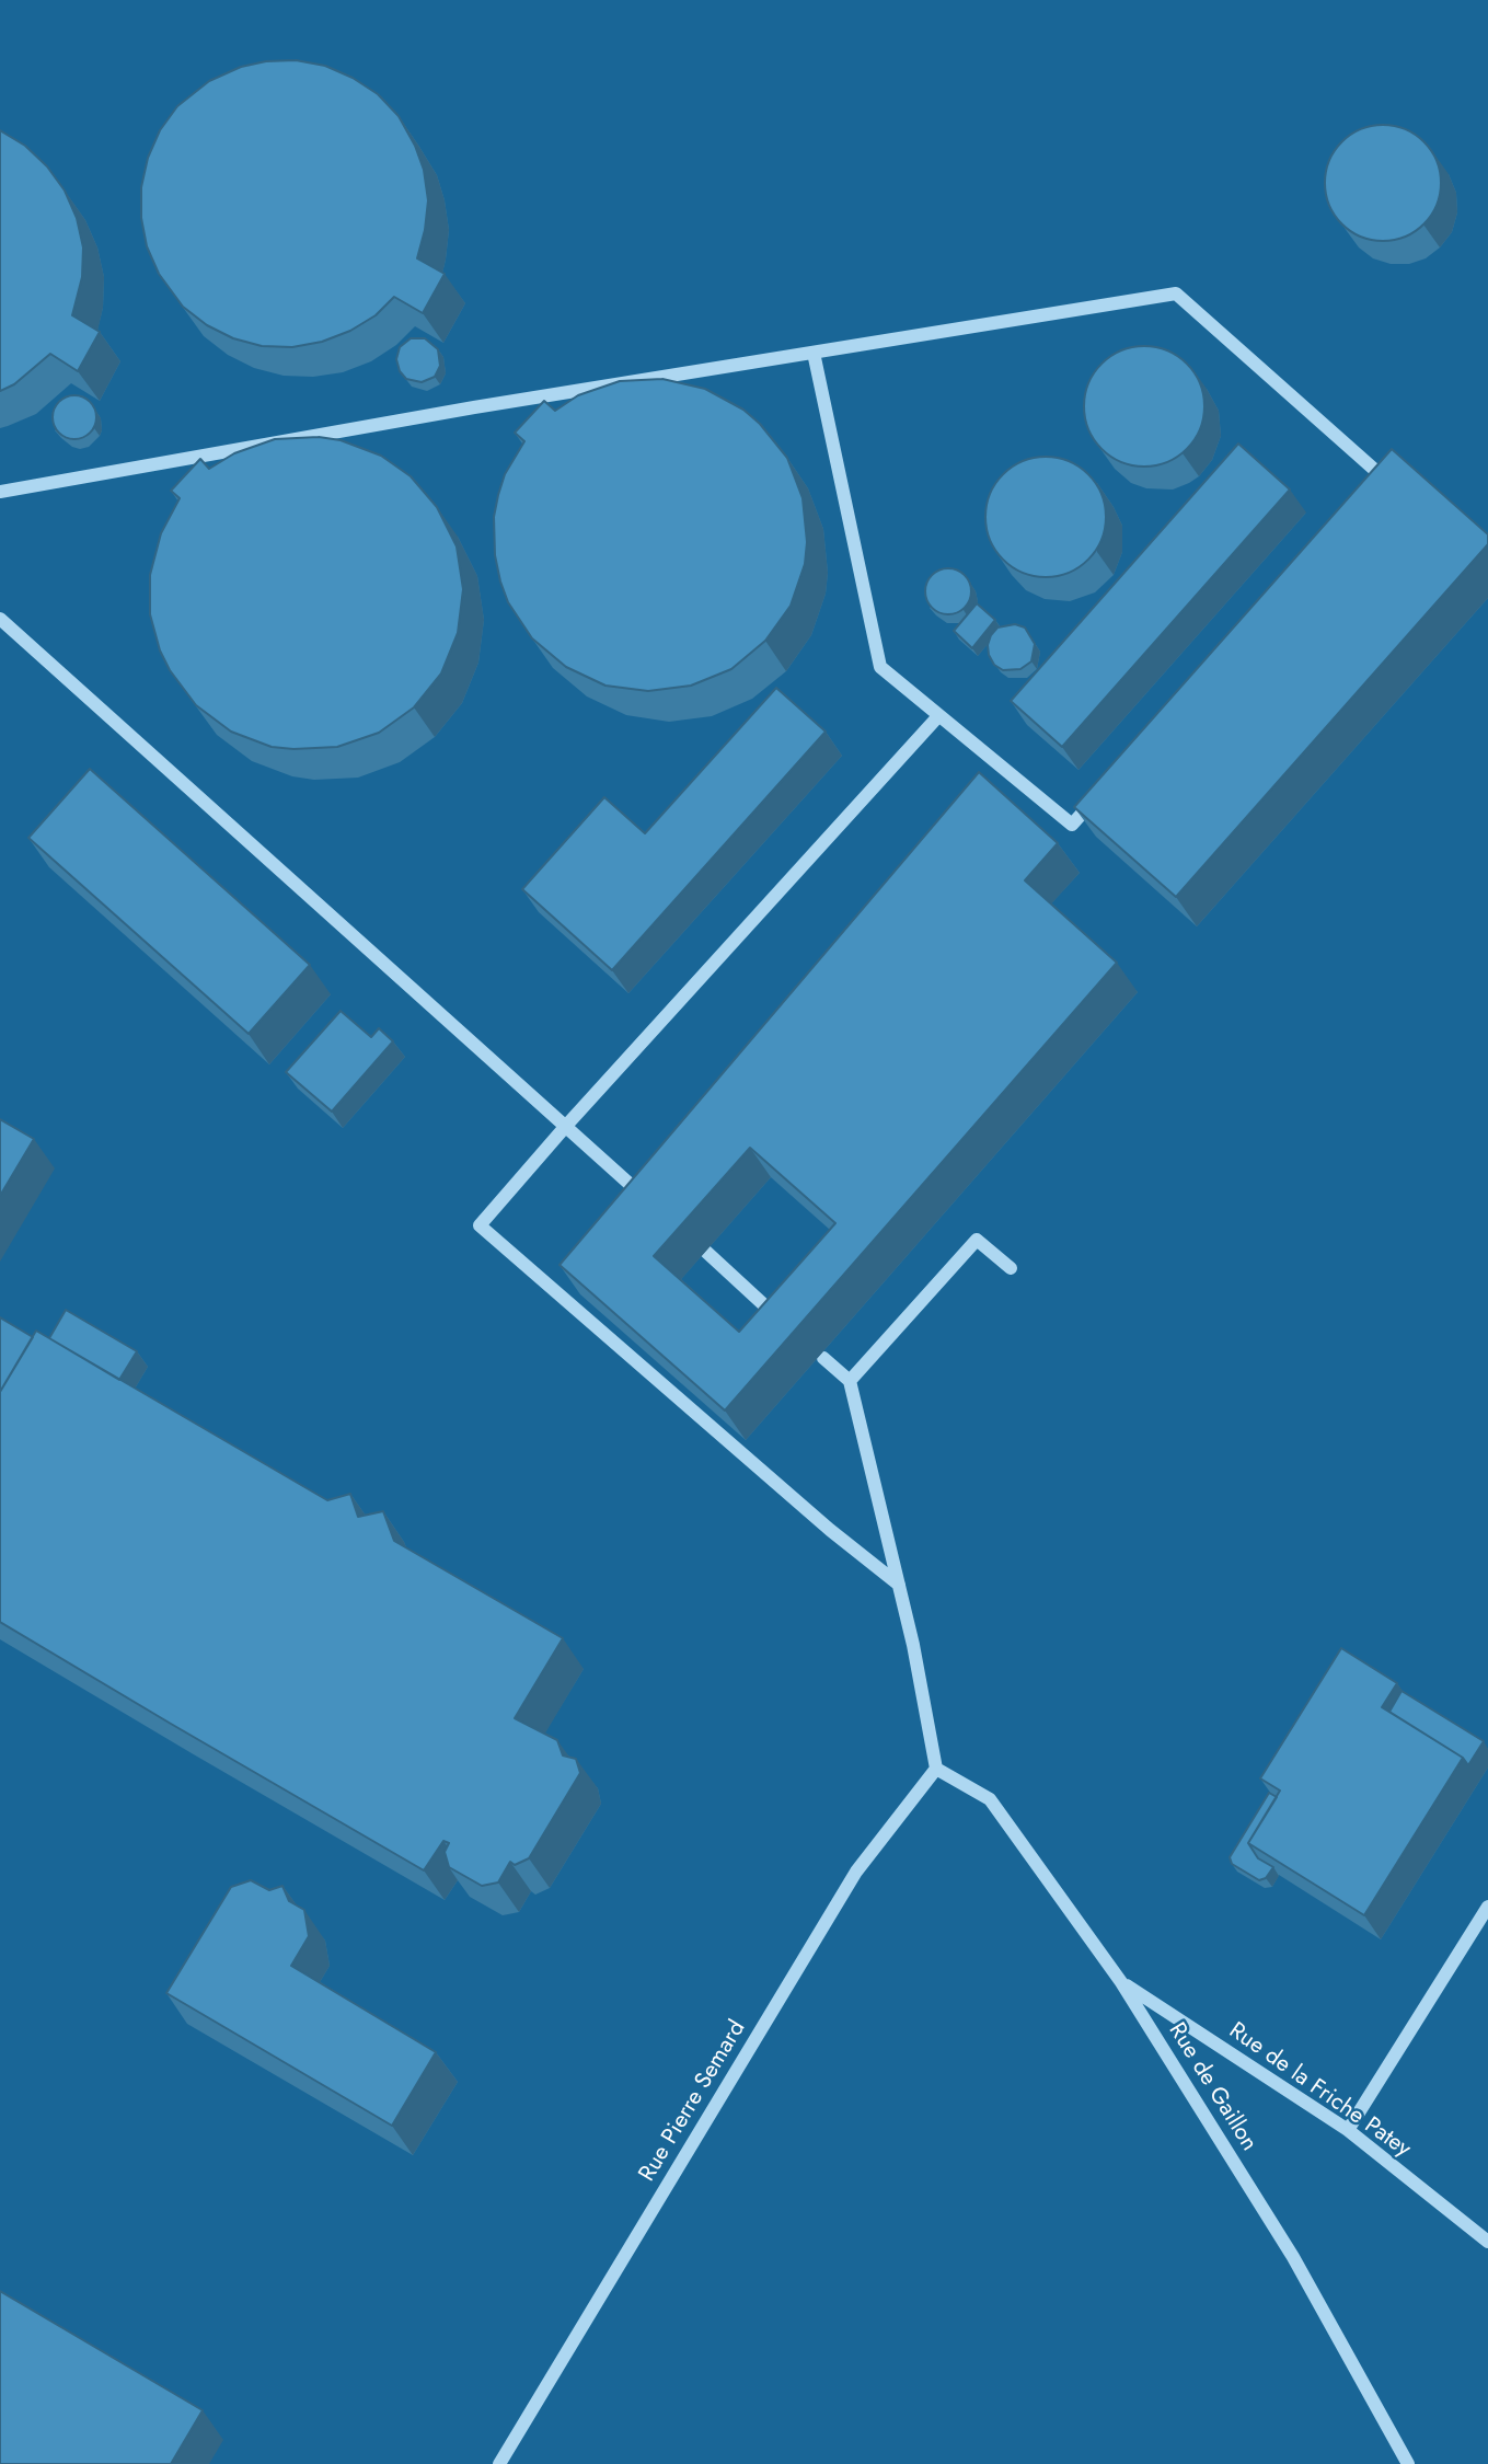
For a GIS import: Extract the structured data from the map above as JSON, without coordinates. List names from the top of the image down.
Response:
{
  "streets": {
    "street": ["Rue de Gaillon", "Rue de la Friche Patey", "Rue Pierre Semard"]
  },
  "crossings": [
    ["Rue de Gaillon", "Rue de la Friche Patey"],
    ["Rue de Gaillon", "Rue Pierre Semard"]
  ]
}
